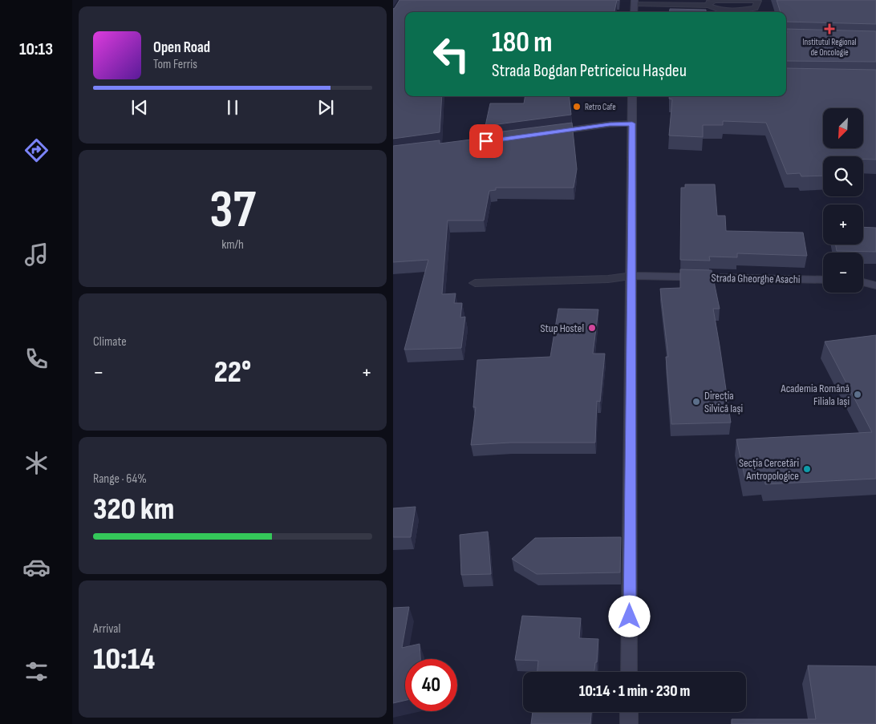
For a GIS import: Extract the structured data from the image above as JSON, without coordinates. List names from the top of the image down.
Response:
{
  "streets": {
    "street": ["Strada Gheorghe Asachi"]
  },
  "places": {
    "health": ["Institutul Regional de Oncologie"],
    "other": [
      "Retro Cafe",
      "Stup Hostel",
      "Academia Română Filiala Iași",
      "Direcția Silvică Iași",
      "Secția Cercetări Antropologice"
    ]
  },
  "north": "bottom left",
  "page": {
    "tabs": "10:13",
    "turn": ["180 m", "Strada Bogdan Petriceicu Hașdeu"],
    "song": ["Open Road", "Tom Ferris"],
    "map_buttons": ["+", "−"],
    "tile": [
      ["37", "km/h"],
      "Climate",
      ["Range · 64%", "320 km"],
      ["Arrival", "10:14"]
    ],
    "heat": ["−", "22°", "+"],
    "limit": "40",
    "trip": "10:14 · 1 min · 230 m"
  }
}
